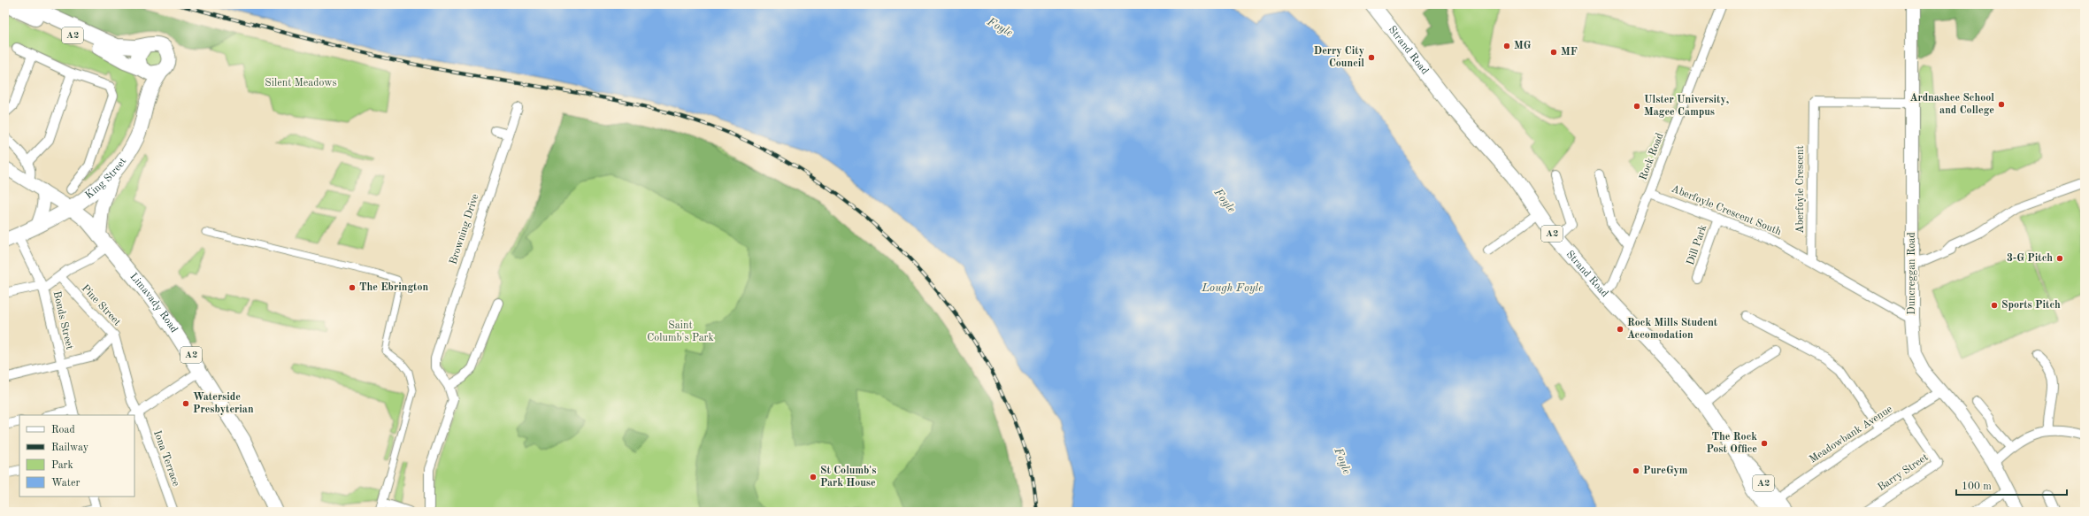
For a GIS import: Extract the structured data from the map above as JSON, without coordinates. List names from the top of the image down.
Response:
{
  "streets": {
    "highway": [
      "A2",
      "Strand Road",
      "King Street",
      "Limavady Road"
    ],
    "main road": ["Duncreggan Road"],
    "street": [
      "Rock Road",
      "Aberfoyle Crescent",
      "Aberfoyle Crescent South",
      "Browning Drive",
      "Dill Park",
      "Pine Street",
      "Bonds Street",
      "Meadowbank Avenue",
      "Iona Terrace",
      "Barry Street"
    ]
  },
  "crossings": [
    ["A2", "King Street"],
    ["A2", "Limavady Road"],
    ["Strand Road", "Rock Road"],
    ["Strand Road", "Meadowbank Avenue"],
    ["Rock Road", "Aberfoyle Crescent South"],
    ["King Street", "Bonds Street"],
    ["Aberfoyle Crescent", "Aberfoyle Crescent South"],
    ["Aberfoyle Crescent", "Duncreggan Road"],
    ["Aberfoyle Crescent South", "Dill Park"],
    ["Duncreggan Road", "Meadowbank Avenue"],
    ["Pine Street", "Iona Terrace"],
    ["Meadowbank Avenue", "Barry Street"]
  ],
  "water": ["Foyle", "Lough Foyle"],
  "parks": ["Silent Meadows", "Saint Columb's Park"],
  "places": [
    "MG",
    "MF",
    "Derry City Council",
    "Ardnashee School and College",
    "Ulster University, Magee Campus",
    "3-G Pitch",
    "The Ebrington",
    "Sports Pitch",
    "Rock Mills Student Accomodation",
    "Waterside Presbyterian",
    "The Rock Post Office",
    "PureGym",
    "St Columb's Park House"
  ],
  "legend": [
    "Road",
    "Railway",
    "Park",
    "Water"
  ],
  "scale_bar": "100 m"
}
